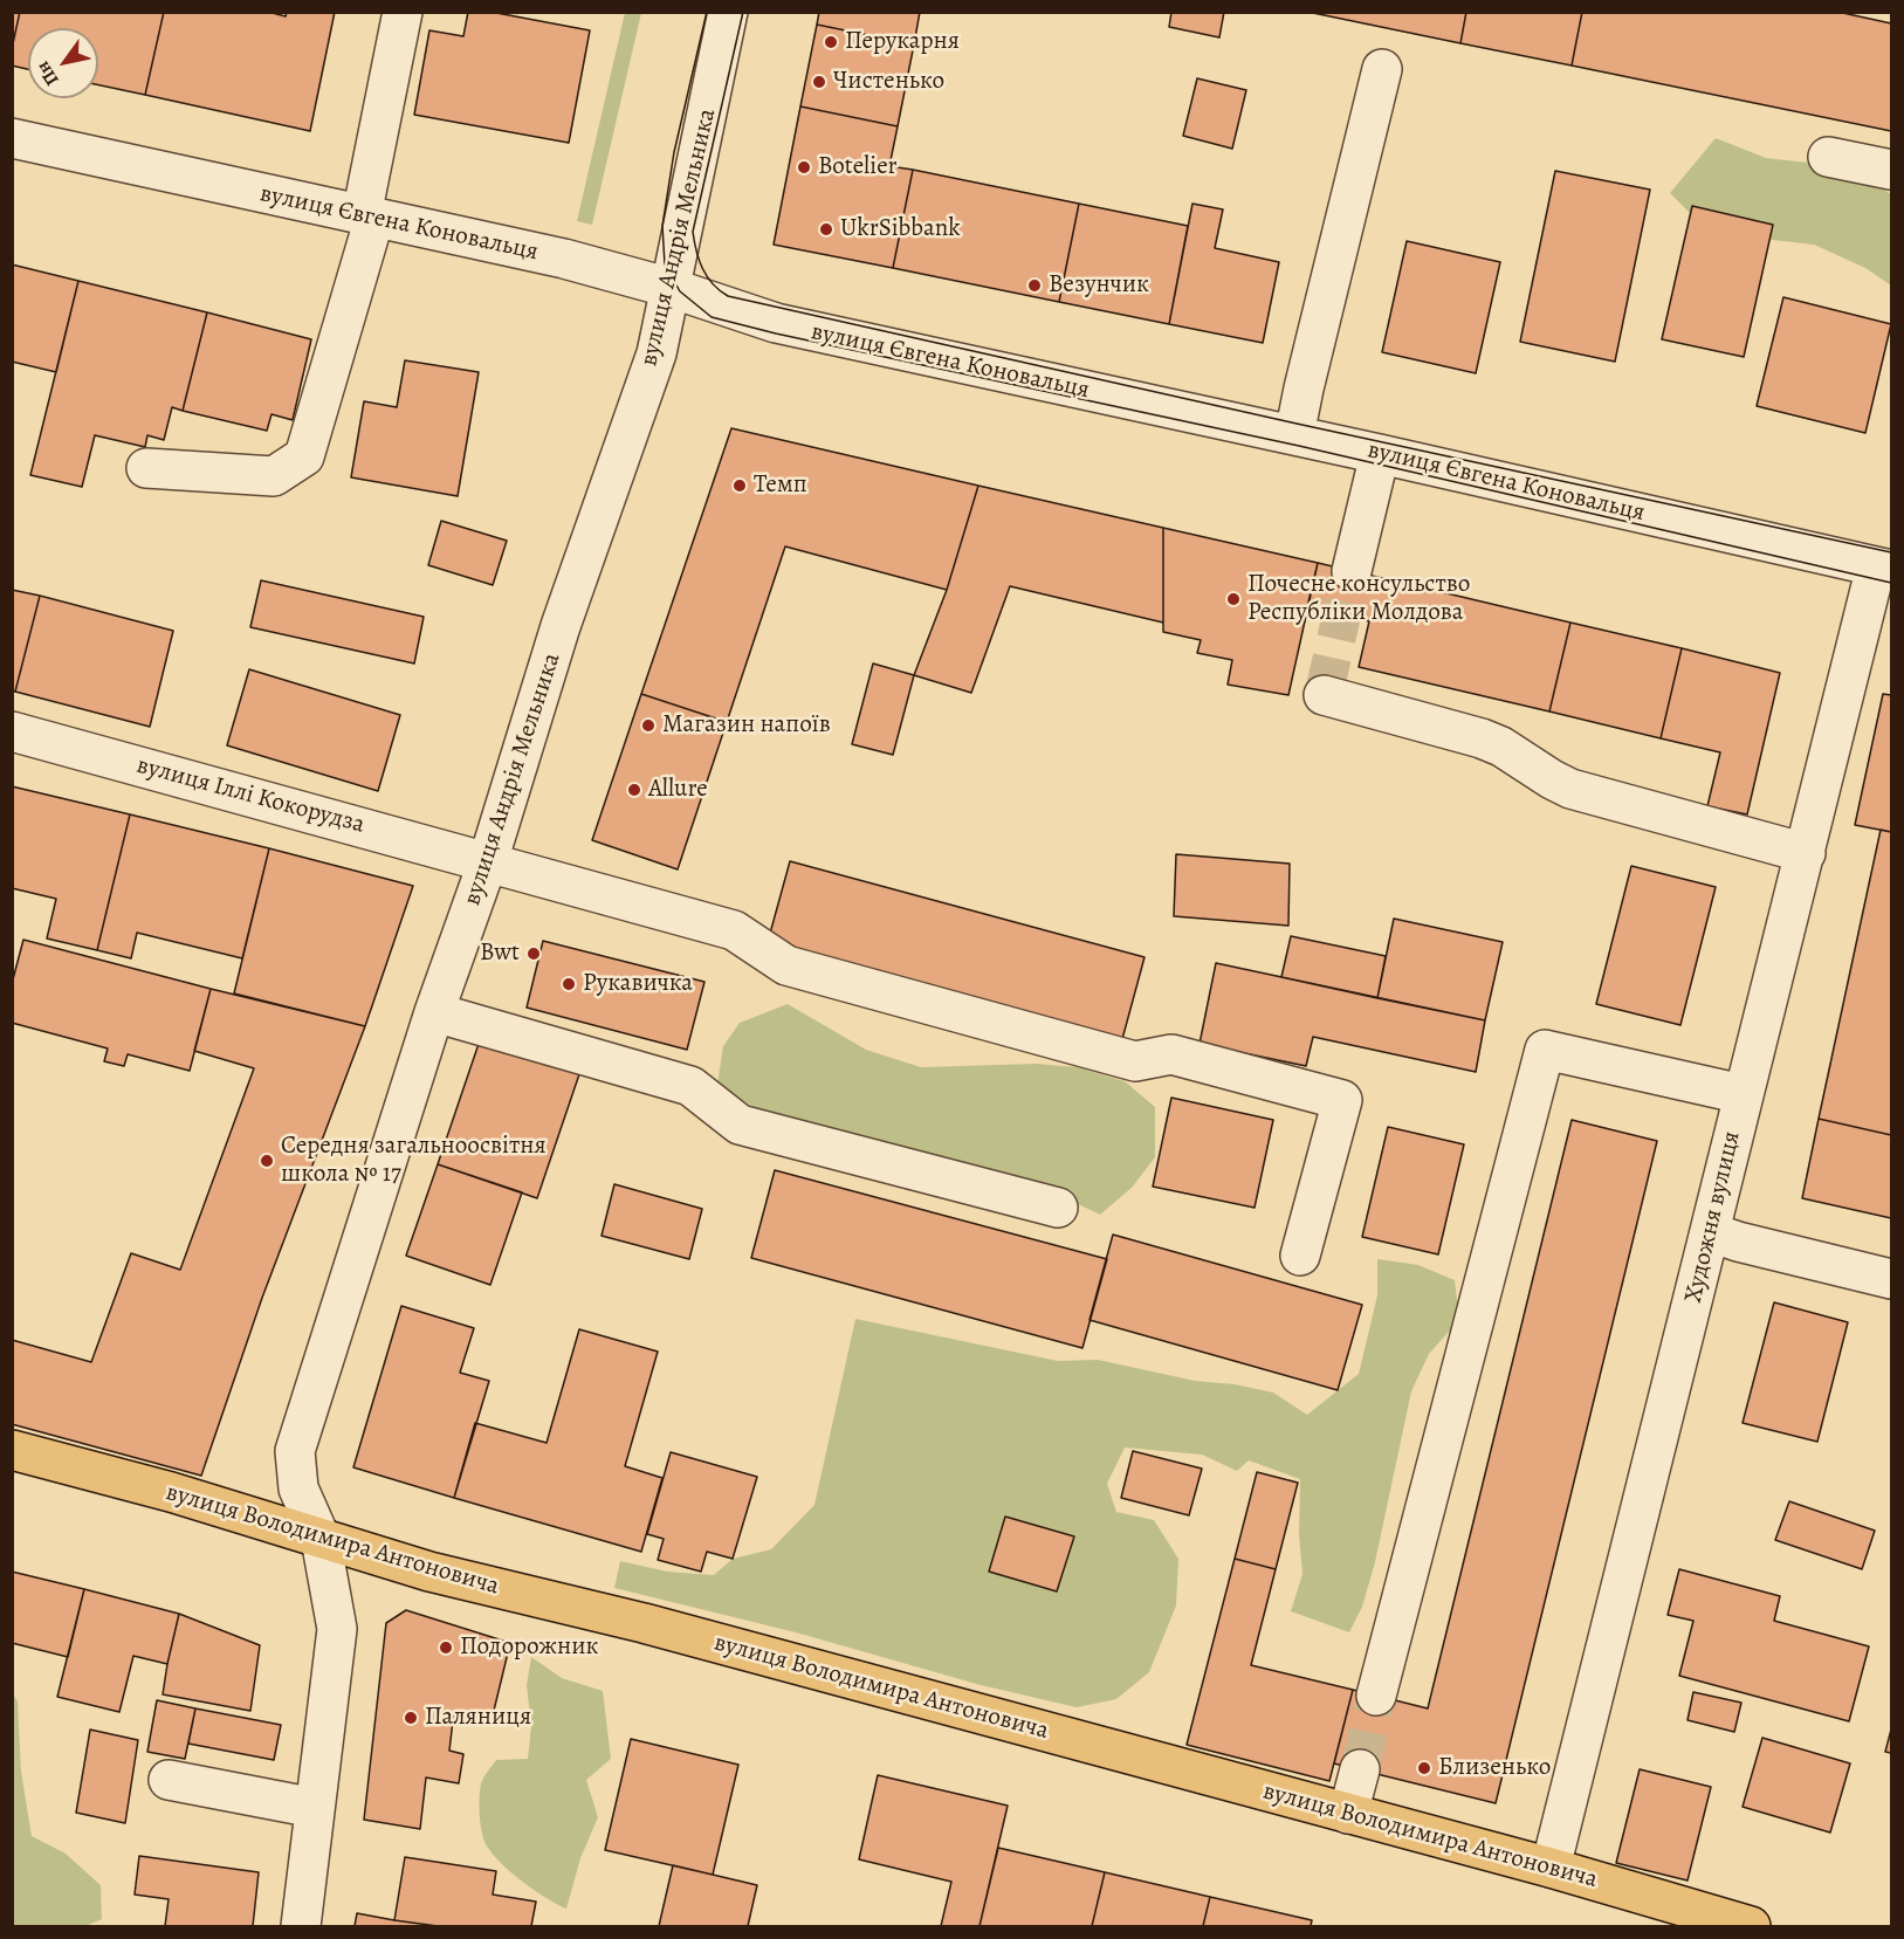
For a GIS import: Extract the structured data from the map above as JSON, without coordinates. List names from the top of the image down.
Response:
{
  "streets": {
    "main road": ["вулиця Володимира Антоновича"],
    "street": [
      "вулиця Євгена Коновальця",
      "вулиця Андрія Мельника",
      "вулиця Іллі Кокорудза",
      "Художня вулиця"
    ]
  },
  "crossings": [
    ["вулиця Євгена Коновальця", "вулиця Андрія Мельника"],
    ["вулиця Євгена Коновальця", "Художня вулиця"],
    ["вулиця Андрія Мельника", "вулиця Іллі Кокорудза"],
    ["вулиця Андрія Мельника", "вулиця Володимира Антоновича"],
    ["Художня вулиця", "вулиця Володимира Антоновича"]
  ],
  "places": [
    "Перукарня",
    "Чистенько",
    "Botelier",
    "UkrSibbank",
    "Везунчик",
    "Темп",
    "Почесне консульство Республіки Молдова",
    "Магазин напоїв",
    "Allure",
    "Bwt",
    "Рукавичка",
    "Середня загальноосвітня школа № 17",
    "Подорожник",
    "Паляниця",
    "Близенько"
  ],
  "north": "bottom left"
}
